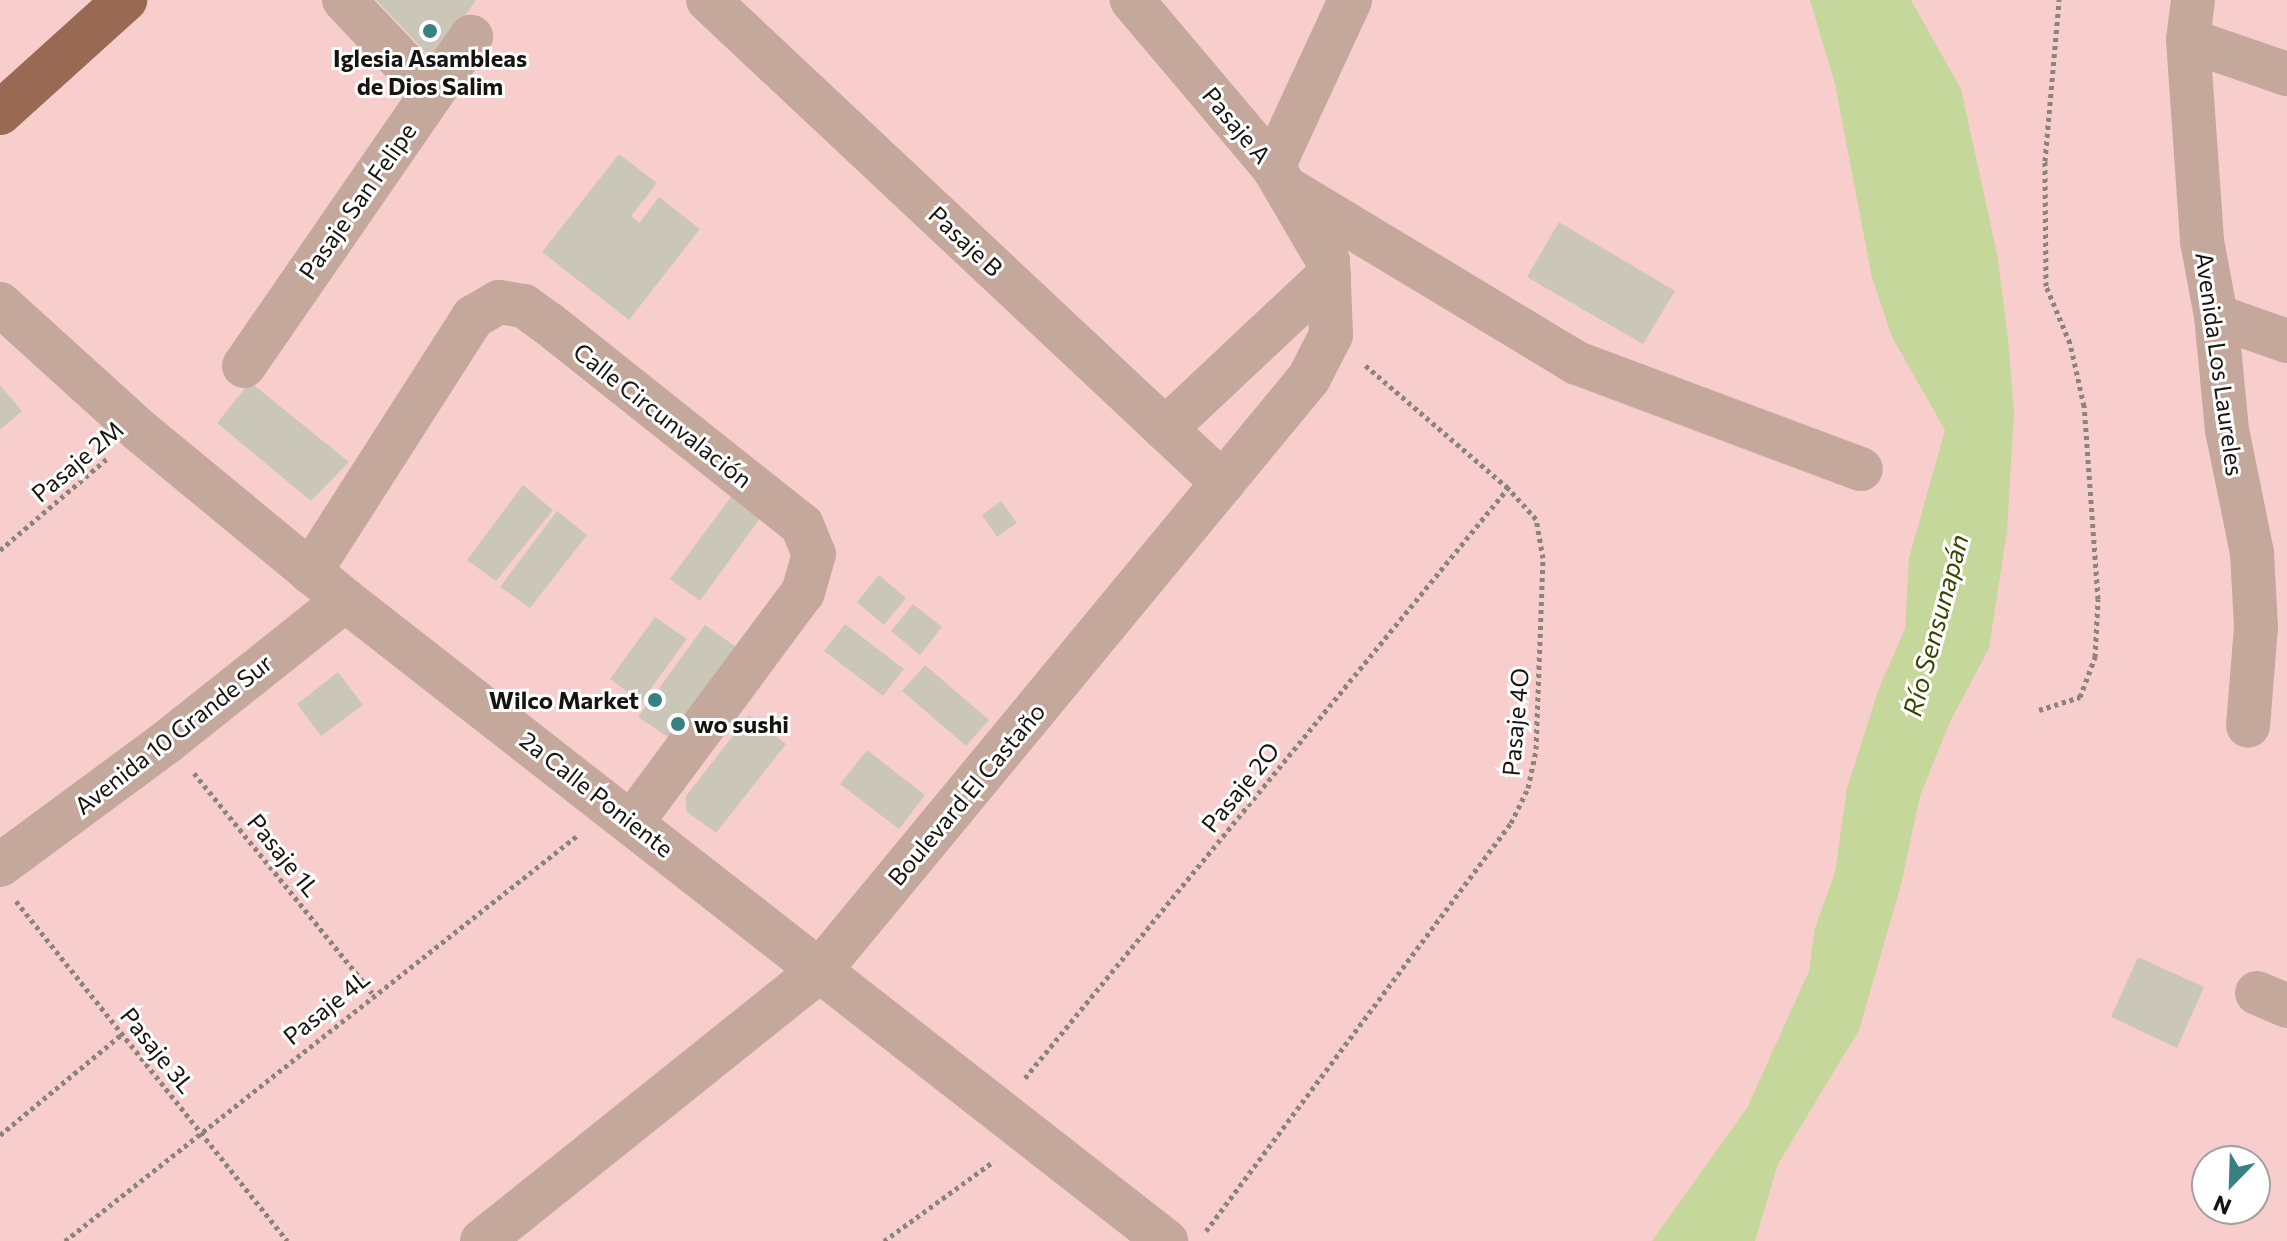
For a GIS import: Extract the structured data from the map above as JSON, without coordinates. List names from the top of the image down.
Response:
{
  "streets": {
    "street": [
      "Pasaje A",
      "Pasaje San Felipe",
      "Pasaje B",
      "Avenida Los Laureles",
      "Calle Circunvalación",
      "Avenida 10 Grande Sur",
      "2a Calle Poniente",
      "Boulevard El Castaño"
    ],
    "path": [
      "Pasaje 2M",
      "Pasaje 4O",
      "Pasaje 2O",
      "Pasaje 1L",
      "Pasaje 4L",
      "Pasaje 3L"
    ]
  },
  "crossings": [
    ["Pasaje A", "Boulevard El Castaño"],
    ["Pasaje B", "Boulevard El Castaño"],
    ["Calle Circunvalación", "2a Calle Poniente"],
    ["Calle Circunvalación", "Pasaje 4L"],
    ["Pasaje 2M", "2a Calle Poniente"],
    ["Pasaje 4O", "Pasaje 2O"],
    ["Pasaje 4O", "Boulevard El Castaño"],
    ["Avenida 10 Grande Sur", "2a Calle Poniente"],
    ["Avenida 10 Grande Sur", "Pasaje 1L"],
    ["Avenida 10 Grande Sur", "Pasaje 3L"],
    ["Pasaje 2O", "2a Calle Poniente"],
    ["2a Calle Poniente", "Boulevard El Castaño"],
    ["2a Calle Poniente", "Pasaje 4L"],
    ["Pasaje 1L", "Pasaje 4L"],
    ["Pasaje 4L", "Pasaje 3L"]
  ],
  "water": ["Río Sensunapán"],
  "places": ["Iglesia Asambleas de Dios Salim", "Wilco Market", "wo sushi"],
  "north": "bottom left"
}
